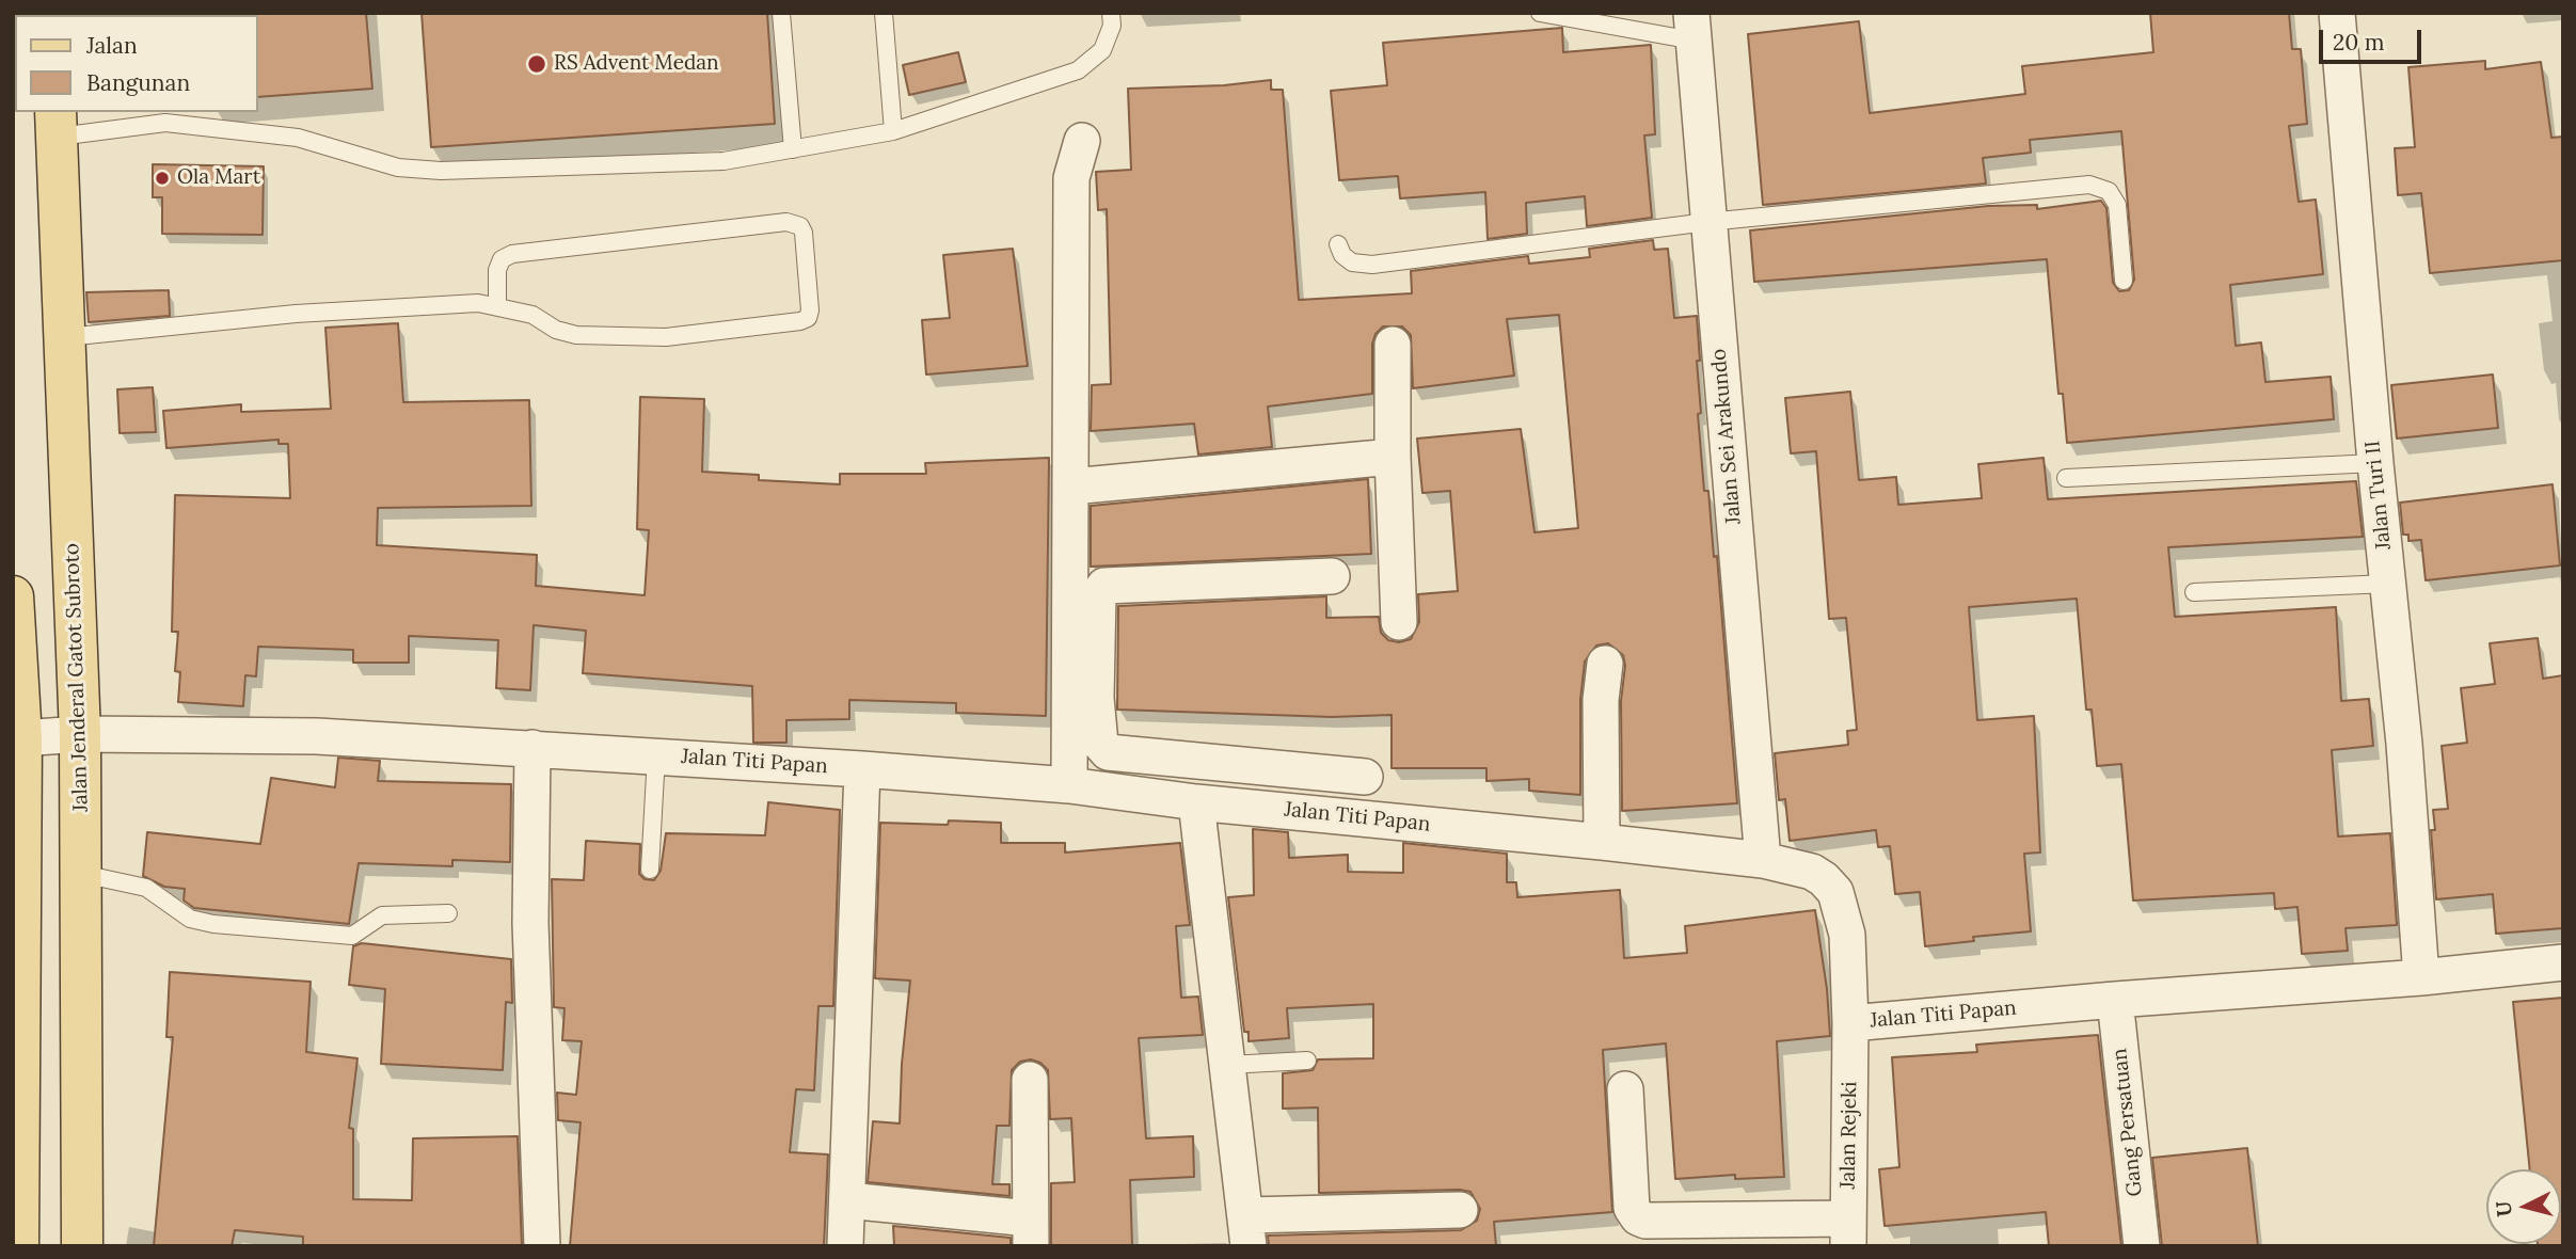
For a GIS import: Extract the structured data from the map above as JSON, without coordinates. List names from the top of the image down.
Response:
{
  "streets": {
    "main road": ["Jalan Jenderal Gatot Subroto"],
    "street": [
      "Jalan Sei Arakundo",
      "Jalan Turi II",
      "Jalan Titi Papan",
      "Gang Persatuan",
      "Jalan Rejeki"
    ]
  },
  "crossings": [
    ["Jalan Sei Arakundo", "Jalan Titi Papan"],
    ["Jalan Turi II", "Jalan Titi Papan"],
    ["Jalan Jenderal Gatot Subroto", "Jalan Titi Papan"],
    ["Jalan Titi Papan", "Gang Persatuan"],
    ["Jalan Titi Papan", "Jalan Rejeki"]
  ],
  "places": ["RS Advent Medan", "Ola Mart"],
  "legend": ["Jalan", "Bangunan"],
  "scale_bar": "20 m",
  "north": "left"
}
